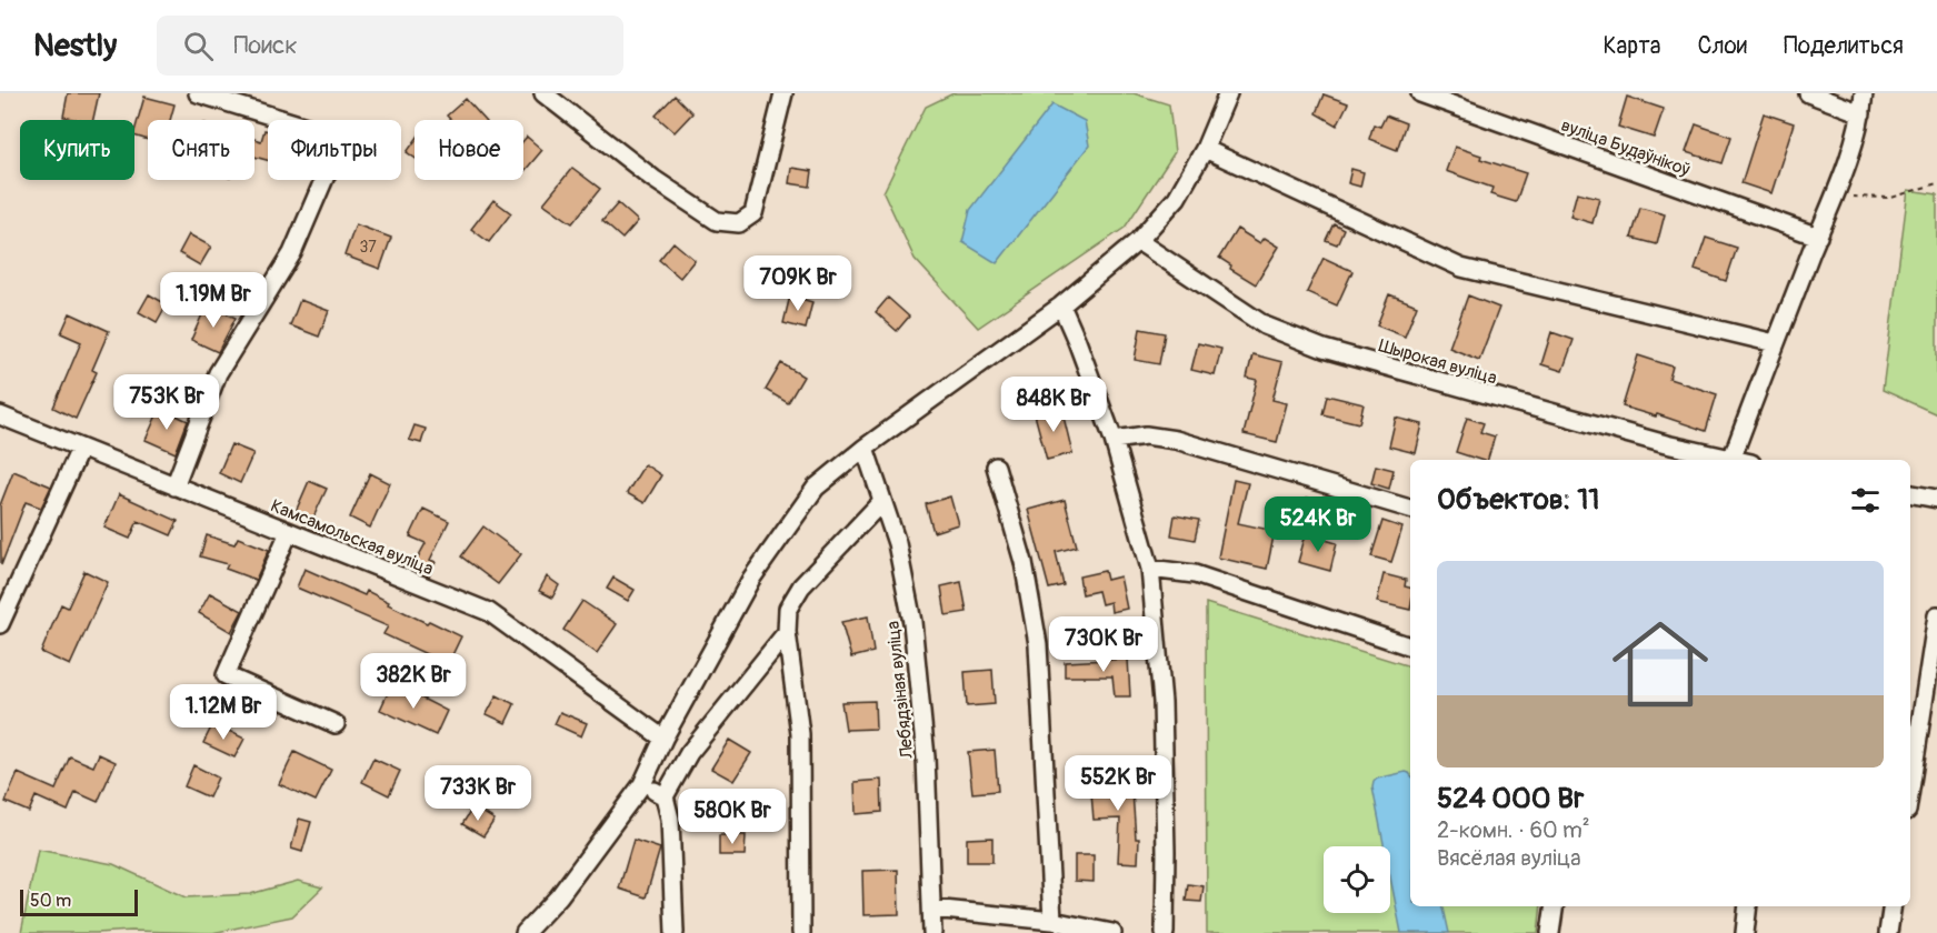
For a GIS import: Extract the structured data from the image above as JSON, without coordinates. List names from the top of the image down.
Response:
{
  "streets": {
    "street": [
      "вуліца Будаўнікоў",
      "Шырокая вуліца",
      "Камсамольская вуліца",
      "Лебядзіная вуліца"
    ]
  },
  "house_numbers": ["37"],
  "scale_bar": "50 m",
  "page": {
    "header": "Nestly",
    "search": "Поиск",
    "nav": ["Карта", "Слои", "Поделиться"],
    "chip": [
      "Купить",
      "Снять",
      "Фильтры",
      "Новое"
    ],
    "price": [
      "709K Br",
      "1.19M Br",
      "753K Br",
      "848K Br",
      "524K Br",
      "730K Br",
      "382K Br",
      "1.12M Br",
      "552K Br",
      "733K Br",
      "580K Br"
    ],
    "heading": "Объектов: 11",
    "list": [
      {
        "name": "524 000 Br",
        "note": "2-комн. · 60 m² · Вясёлая вуліца"
      }
    ],
    "scale": "50 m"
  }
}
